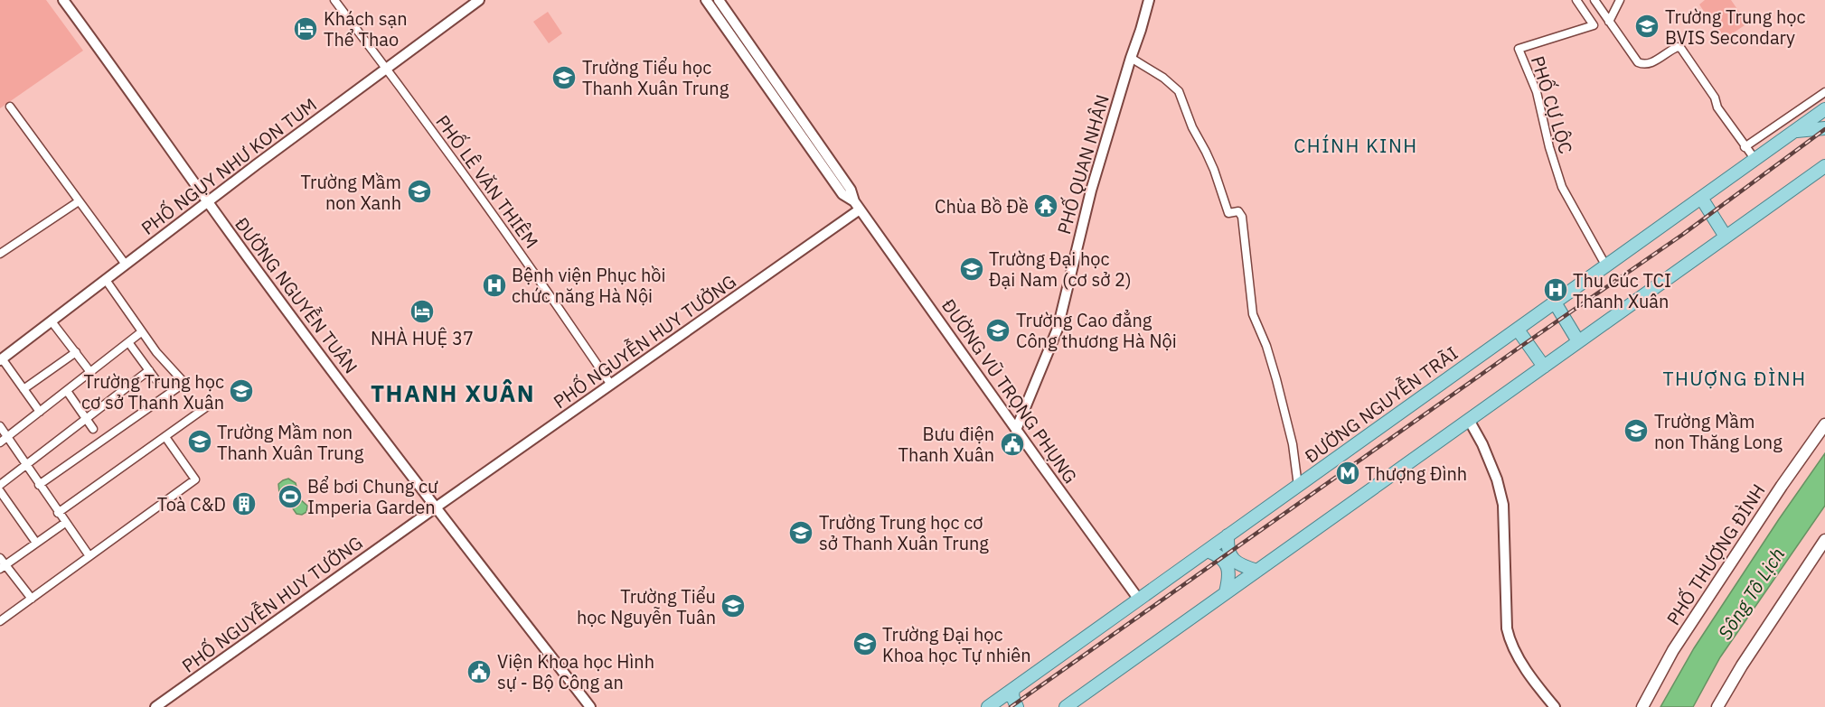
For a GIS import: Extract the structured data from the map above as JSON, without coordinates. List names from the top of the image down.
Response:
{
  "streets": {
    "main road": ["ĐƯỜNG NGUYỄN TRÃI", "PHỐ THƯỢNG ĐÌNH"],
    "street": [
      "PHỐ CỰ LỘC",
      "PHỐ QUAN NHÂN",
      "PHỐ NGỤY NHƯ KON TUM",
      "PHỐ LÊ VĂN THIÊM",
      "ĐƯỜNG NGUYỄN TUÂN",
      "PHỐ NGUYỄN HUY TƯỞNG",
      "ĐƯỜNG VŨ TRỌNG PHỤNG"
    ]
  },
  "crossings": [
    ["PHỐ CỰ LỘC", "ĐƯỜNG NGUYỄN TRÃI"],
    ["PHỐ QUAN NHÂN", "ĐƯỜNG VŨ TRỌNG PHỤNG"],
    ["PHỐ NGỤY NHƯ KON TUM", "PHỐ LÊ VĂN THIÊM"],
    ["PHỐ NGỤY NHƯ KON TUM", "ĐƯỜNG NGUYỄN TUÂN"],
    ["PHỐ LÊ VĂN THIÊM", "PHỐ NGUYỄN HUY TƯỞNG"],
    ["ĐƯỜNG NGUYỄN TUÂN", "PHỐ NGUYỄN HUY TƯỞNG"],
    ["PHỐ NGUYỄN HUY TƯỞNG", "ĐƯỜNG VŨ TRỌNG PHỤNG"],
    ["ĐƯỜNG VŨ TRỌNG PHỤNG", "ĐƯỜNG NGUYỄN TRÃI"]
  ],
  "districts": ["CHÍNH KINH", "THƯỢNG ĐÌNH", "THANH XUÂN"],
  "water": ["Sông Tô Lịch"],
  "places": {
    "school or university": [
      "Trường Trung học BVIS Secondary",
      "Trường Tiểu học Thanh Xuân Trung",
      "Trường Mầm non Xanh",
      "Trường Đại học Đại Nam (cơ sở 2)",
      "Trường Cao đẳng Công thương Hà Nội",
      "Trường Trung học cơ sở Thanh Xuân",
      "Trường Mầm non Thăng Long",
      "Trường Mầm non Thanh Xuân Trung",
      "Trường Trung học cơ sở Thanh Xuân Trung",
      "Trường Tiểu học Nguyễn Tuân",
      "Trường Đại học Khoa học Tự nhiên"
    ],
    "hotel": ["Khách sạn Thể Thao", "NHÀ HUỆ 37"],
    "temple": ["Chùa Bồ Đề"],
    "hospital": ["Bệnh viện Phục hồi chức năng Hà Nội", "Thu Cúc TCI Thanh Xuân"],
    "public building": ["Bưu điện Thanh Xuân", "Viện Khoa học Hình sự - Bộ Công an"],
    "metro station": ["Thượng Đình"],
    "sports": ["Bể bơi Chung cư Imperia Garden"],
    "building": ["Toà C&D"]
  }
}
